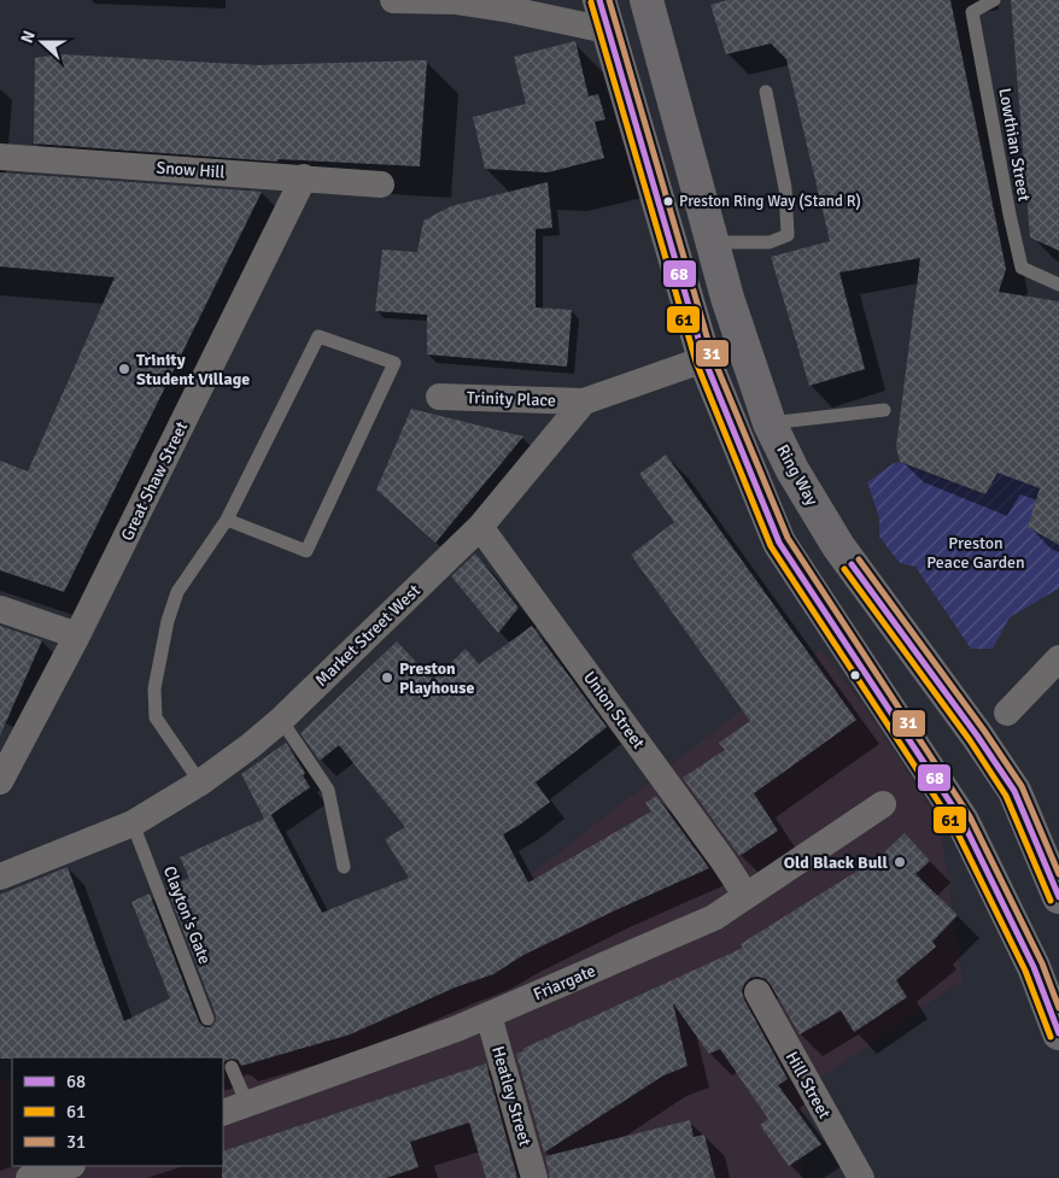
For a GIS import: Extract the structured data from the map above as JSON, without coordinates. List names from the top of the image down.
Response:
{
  "streets": {
    "highway": ["Ring Way"],
    "street": [
      "Snow Hill",
      "Trinity Place",
      "Great Shaw Street",
      "Market Street West",
      "Union Street",
      "Friargate",
      "Hill Street",
      "Heatley Street"
    ],
    "lane": ["Lowthian Street", "Clayton's Gate"]
  },
  "crossings": [
    ["Snow Hill", "Great Shaw Street"],
    ["Trinity Place", "Market Street West"],
    ["Market Street West", "Union Street"],
    ["Market Street West", "Clayton's Gate"],
    ["Union Street", "Friargate"],
    ["Friargate", "Heatley Street"]
  ],
  "parks": ["Preston Peace Garden"],
  "places": [
    "Preston Ring Way (Stand R)",
    "Trinity Student Village",
    "Preston Playhouse",
    "Old Black Bull"
  ],
  "lines": ["transit line 68", "transit line 31", "transit line 61"],
  "legend": ["68", "61", "31"],
  "north": "left"
}
